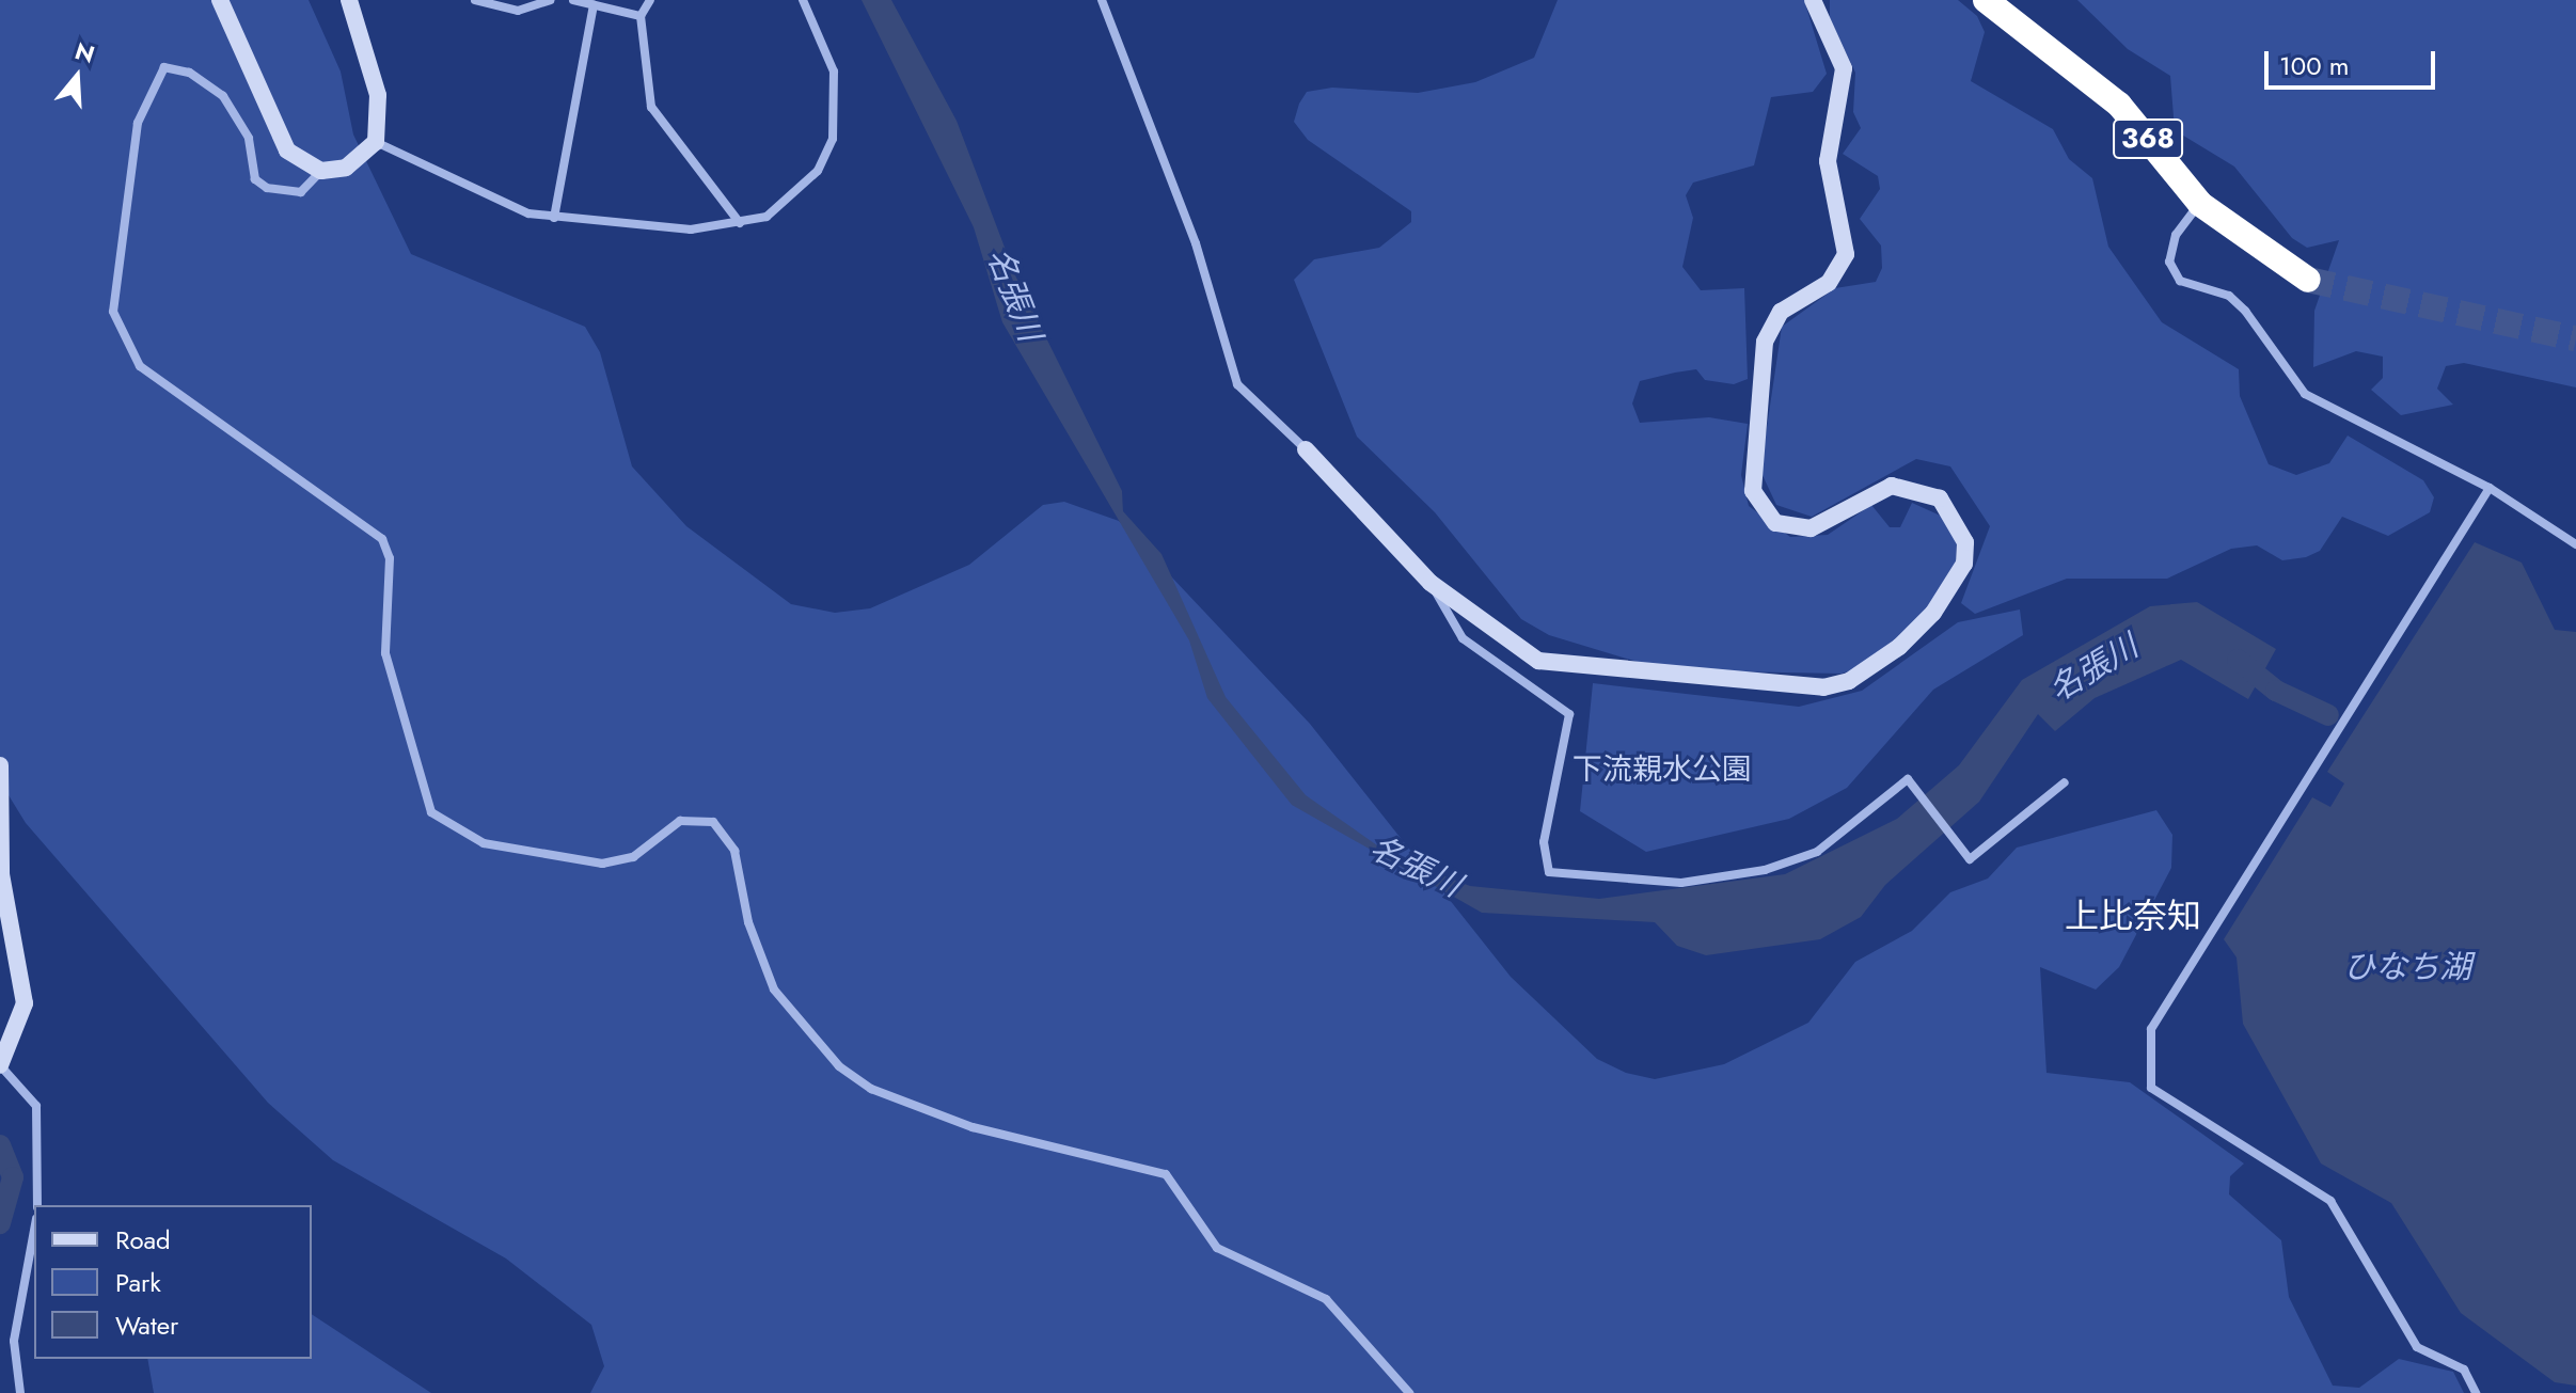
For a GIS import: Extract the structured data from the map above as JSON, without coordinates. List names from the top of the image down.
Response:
{
  "streets": {
    "highway": ["368"]
  },
  "districts": ["上比奈知"],
  "water": ["名張川", "ひなち湖"],
  "parks": ["下流親水公園"],
  "legend": ["Road", "Park", "Water"],
  "scale_bar": "100 m",
  "north": "top"
}
